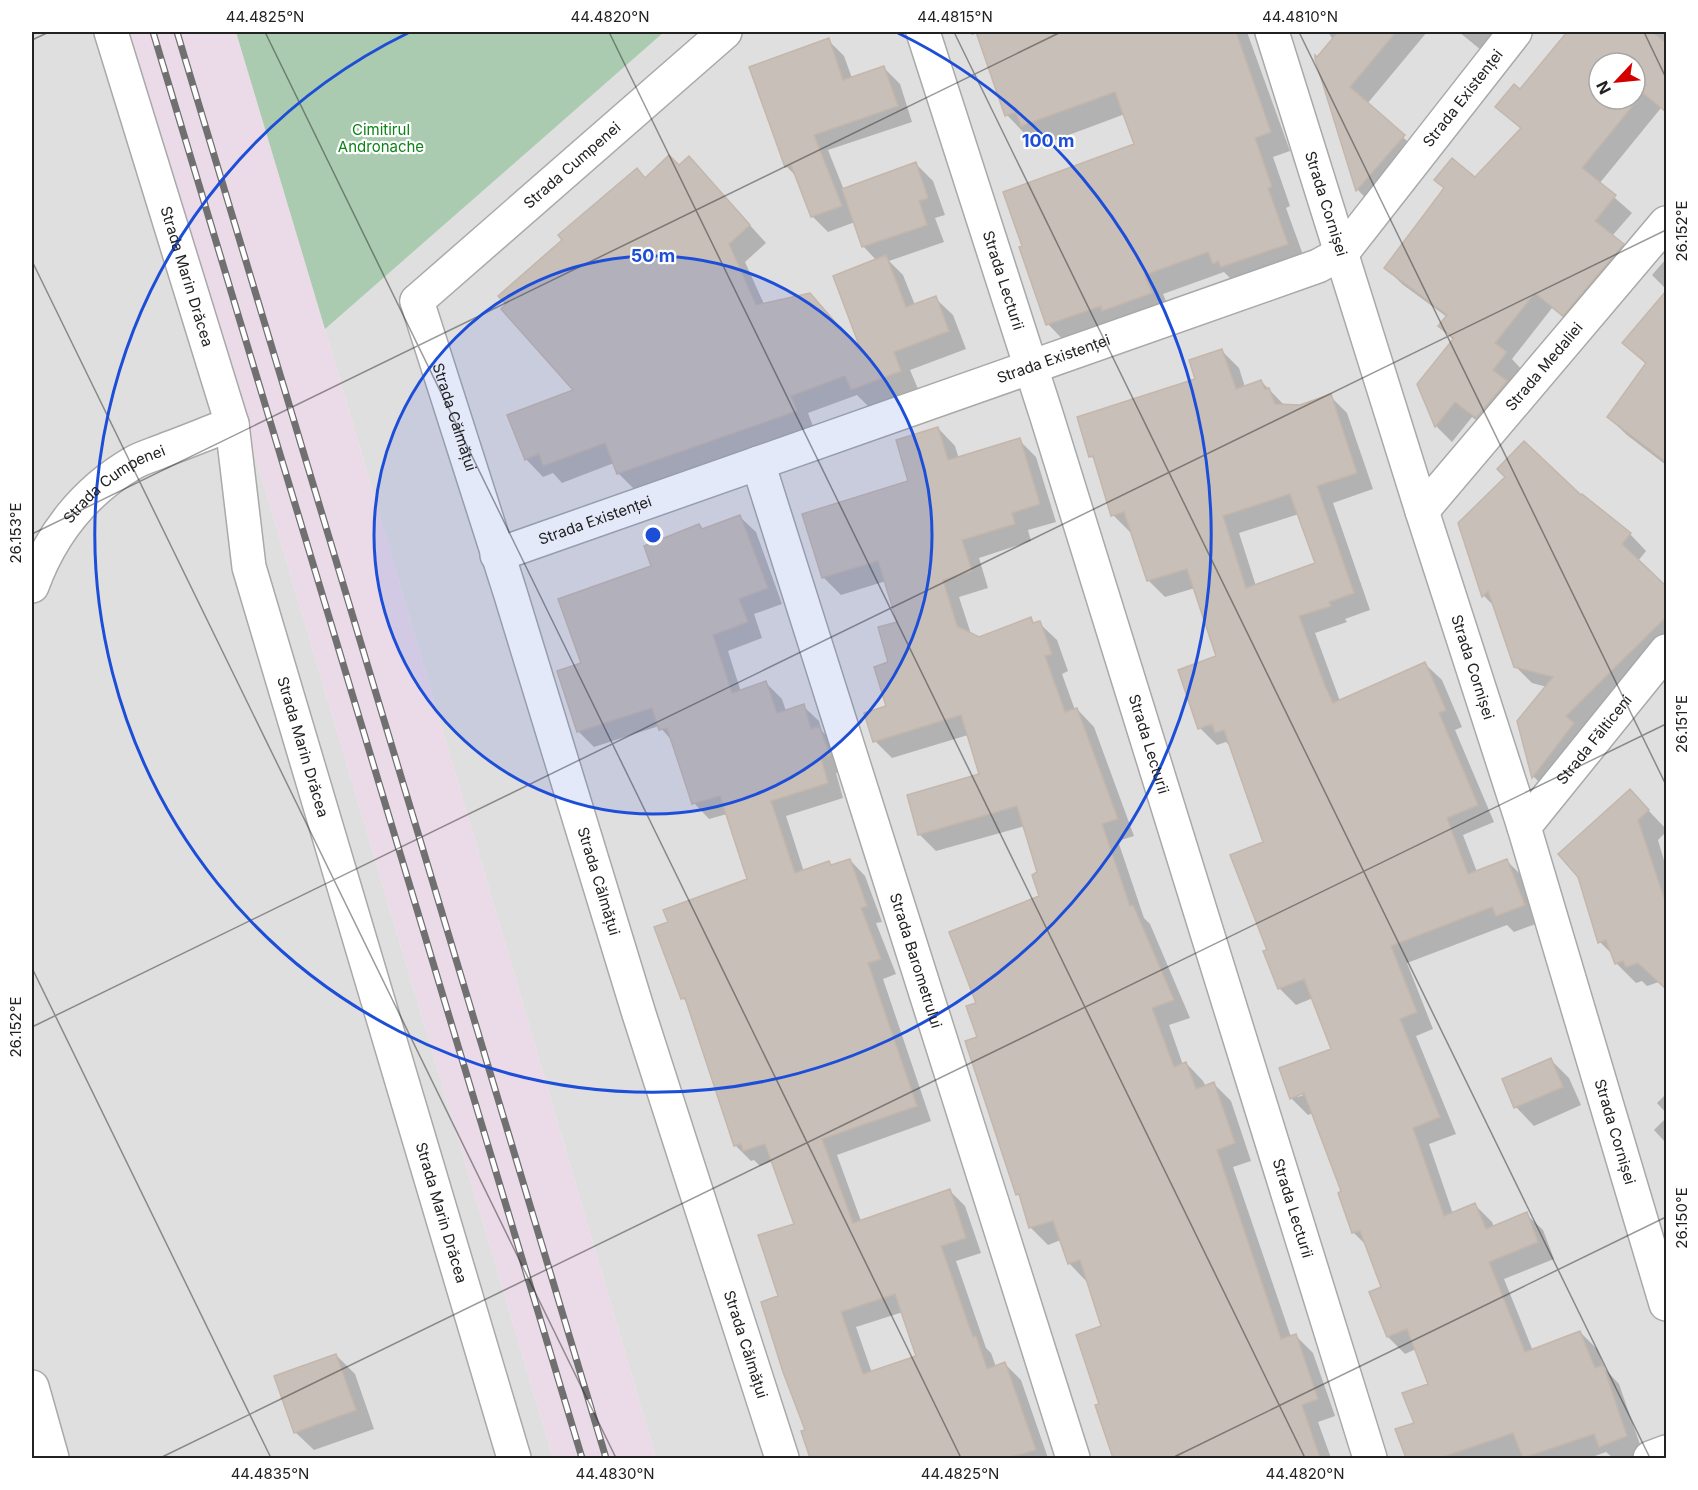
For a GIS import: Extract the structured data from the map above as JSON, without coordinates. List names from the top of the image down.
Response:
{
  "streets": {
    "street": [
      "Strada Existenței",
      "Strada Cumpenei",
      "Strada Cornișei",
      "Strada Marin Drăcea",
      "Strada Lecturii",
      "Strada Medaliei",
      "Strada Călmățui",
      "Strada Fălticeni",
      "Strada Barometrului"
    ]
  },
  "crossings": [
    ["Strada Existenței", "Strada Cornișei"],
    ["Strada Existenței", "Strada Lecturii"],
    ["Strada Existenței", "Strada Călmățui"],
    ["Strada Existenței", "Strada Barometrului"],
    ["Strada Cumpenei", "Strada Marin Drăcea"],
    ["Strada Cumpenei", "Strada Călmățui"],
    ["Strada Cornișei", "Strada Medaliei"],
    ["Strada Cornișei", "Strada Fălticeni"]
  ],
  "parks": ["Cimitirul Andronache"],
  "north": "bottom left",
  "coordinates": [
    "44.4825°N",
    "44.4820°N",
    "44.4815°N",
    "44.4810°N",
    "26.152°E",
    "26.153°E",
    "26.151°E",
    "26.150°E",
    "44.4835°N",
    "44.4830°N"
  ],
  "rings": ["100 m", "50 m"]
}
